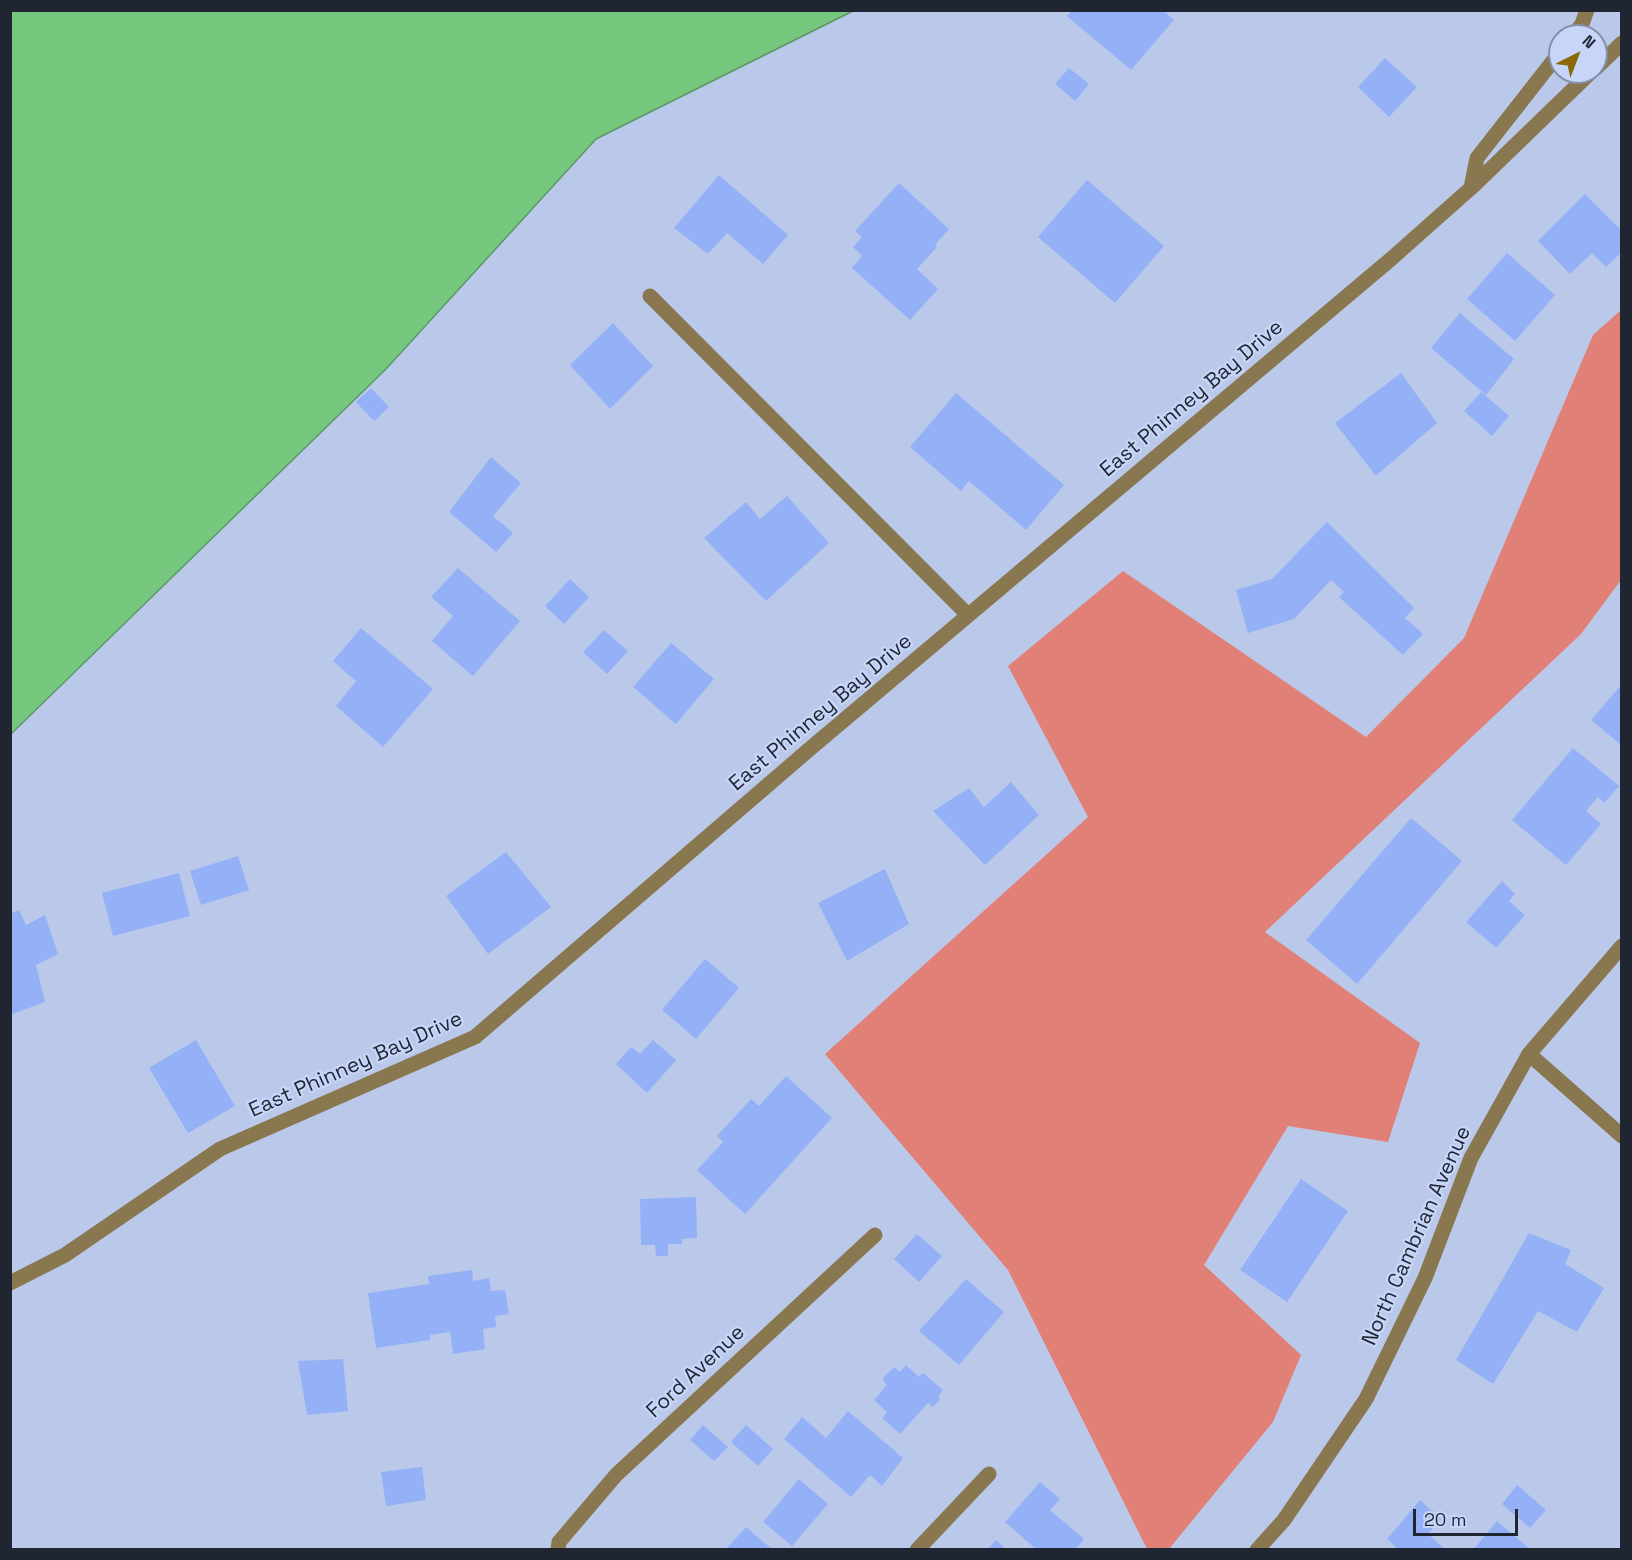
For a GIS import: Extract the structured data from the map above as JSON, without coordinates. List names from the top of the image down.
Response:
{
  "streets": {
    "street": ["East Phinney Bay Drive", "North Cambrian Avenue", "Ford Avenue"]
  },
  "scale_bar": "20 m",
  "north": "top right"
}
